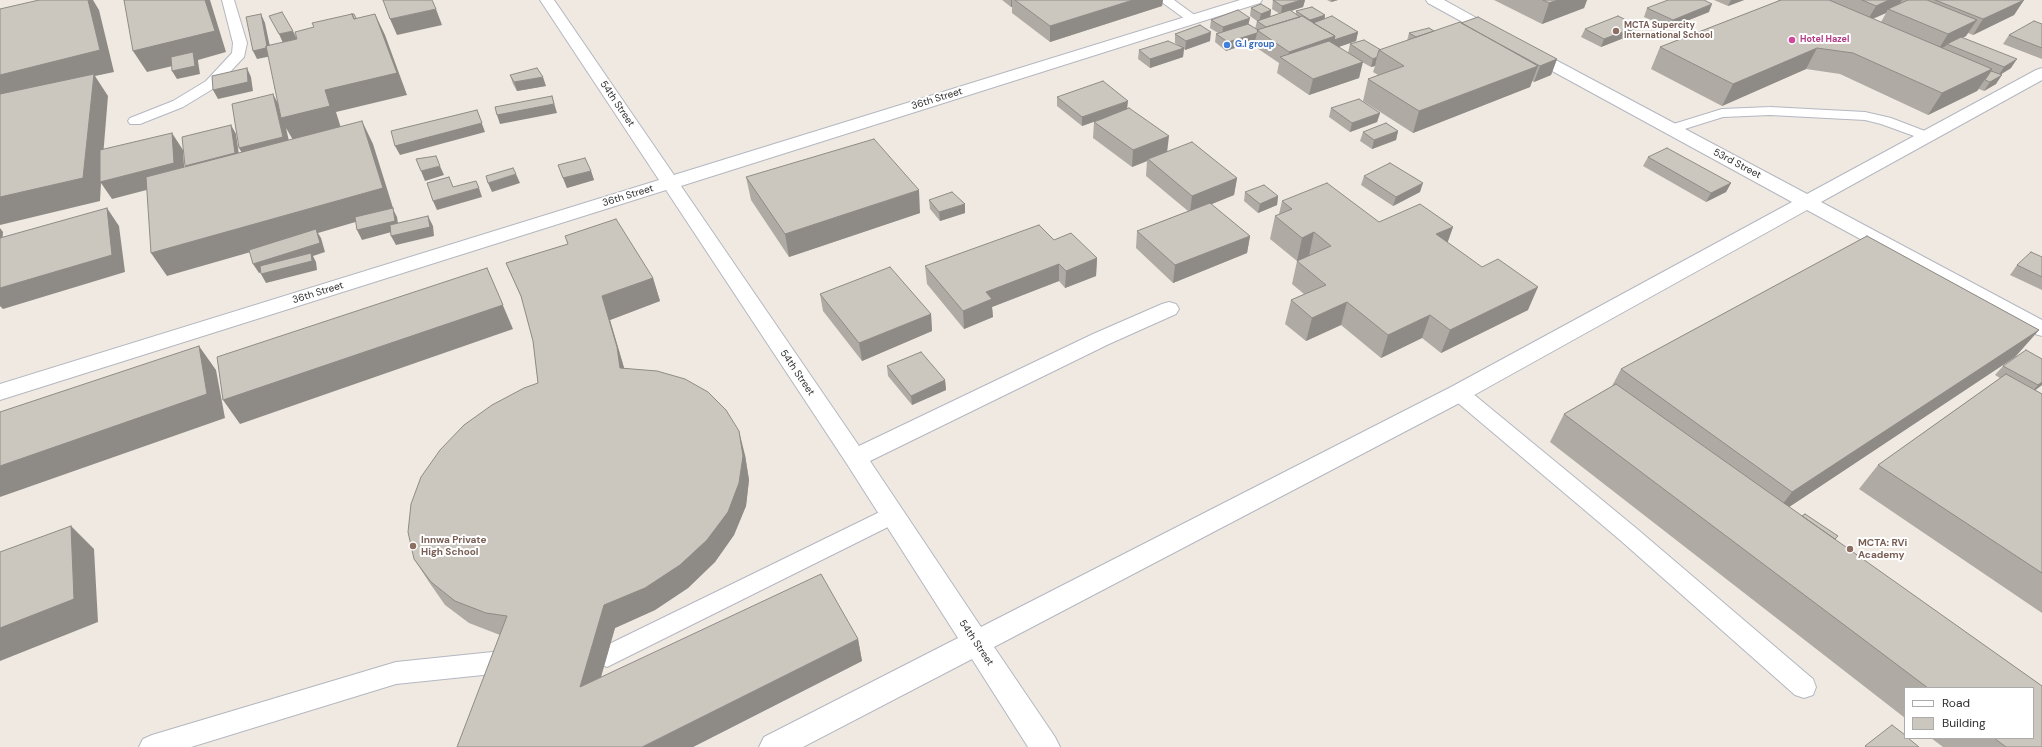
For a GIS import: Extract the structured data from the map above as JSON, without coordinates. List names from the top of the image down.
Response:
{
  "streets": {
    "street": ["36th Street", "54th Street", "53rd Street"]
  },
  "crossings": [
    ["36th Street", "54th Street"]
  ],
  "places": [
    "MCTA Supercity International School",
    "Hotel Hazel",
    "G.I group",
    "Innwa Private High School",
    "MCTA: RVi Academy"
  ],
  "legend": ["Road", "Building"]
}
